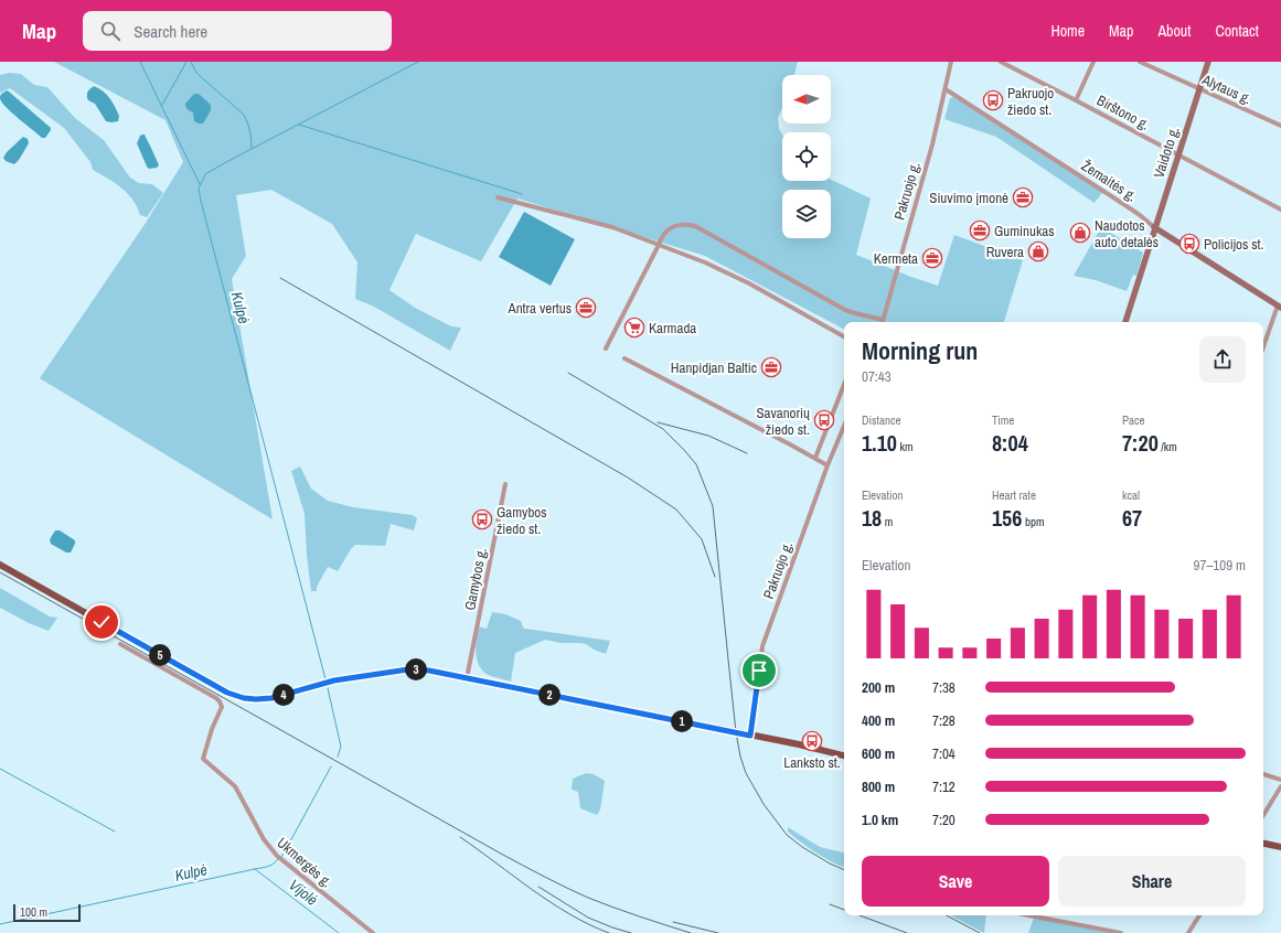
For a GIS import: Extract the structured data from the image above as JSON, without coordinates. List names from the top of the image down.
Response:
{
  "streets": {
    "main road": ["Vaidoto g.", "Žemaitės g."],
    "street": [
      "Alytaus g.",
      "Birštono g.",
      "Pakruojo g.",
      "Gamybos g.",
      "Ukmergės g."
    ]
  },
  "crossings": [
    ["Alytaus g.", "Vaidoto g."],
    ["Birštono g.", "Vaidoto g."],
    ["Vaidoto g.", "Žemaitės g."],
    ["Žemaitės g.", "Pakruojo g."]
  ],
  "water": ["Kulpė", "Vijolė"],
  "places": {
    "bus stop": [
      "Pakruojo žiedo st.",
      "Policijos st.",
      "Savanorių žiedo st.",
      "Gamybos žiedo st.",
      "Lanksto st."
    ],
    "office": [
      "Siuvimo įmonė",
      "Guminukas",
      "Kermeta",
      "Antra vertus",
      "Hanpidjan Baltic"
    ],
    "shop": ["Naudotos auto detalės", "Ruvera"],
    "supermarket": ["Karmada"]
  },
  "scale_bar": "100 m",
  "north": "left",
  "page": {
    "header": "Map",
    "search": "Search here",
    "nav": [
      "Home",
      "Map",
      "About",
      "Contact"
    ],
    "heading": ["Morning run", "07:43"],
    "stats": [
      ["Distance", "1.10 km"],
      ["Time", "8:04"],
      ["Pace", "7:20 /km"],
      ["Elevation", "18 m"],
      ["Heart rate", "156 bpm"],
      ["kcal", "67"]
    ],
    "chart": ["Elevation", "97–109 m"],
    "pins": [
      "5",
      "3",
      "2",
      "4",
      "1"
    ],
    "list": [
      {
        "name": "200 m",
        "note": "7:38"
      },
      {
        "name": "400 m",
        "note": "7:28"
      },
      {
        "name": "600 m",
        "note": "7:04"
      },
      {
        "name": "800 m",
        "note": "7:12"
      },
      {
        "name": "1.0 km",
        "note": "7:20"
      }
    ],
    "buttons": ["Save", "Share"],
    "scale": "100 m"
  }
}
